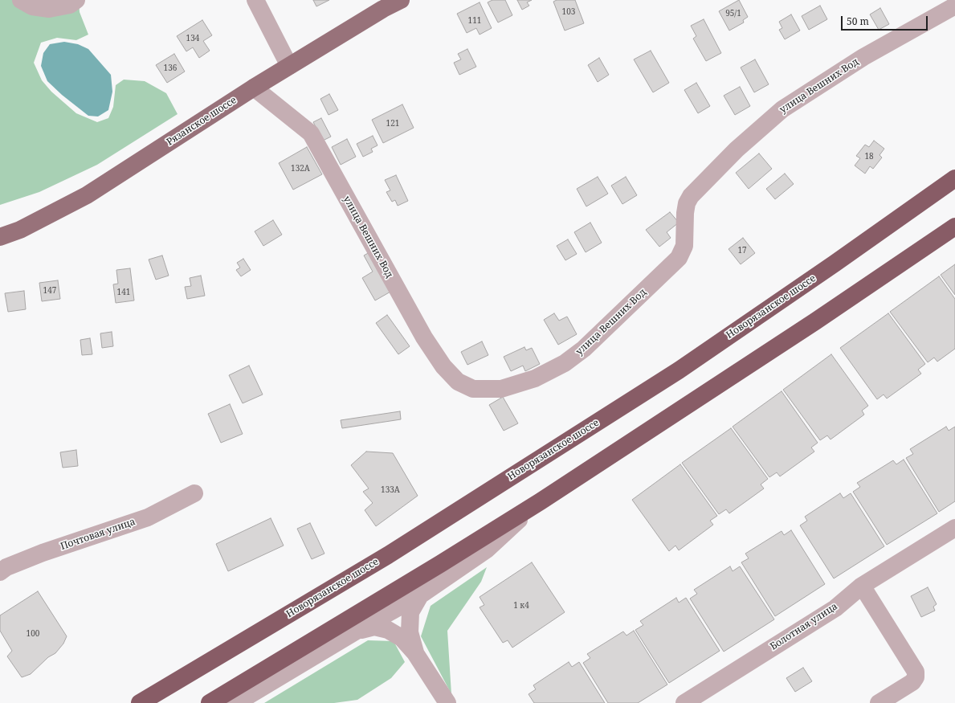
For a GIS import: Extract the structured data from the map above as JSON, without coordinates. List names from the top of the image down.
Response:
{
  "streets": {
    "highway": ["Новорязанское шоссе"],
    "main road": ["Рязанское шоссе"],
    "street": ["улица Вешних Вод", "Почтовая улица", "Болотная улица"]
  },
  "crossings": [
    ["улица Вешних Вод", "Рязанское шоссе"]
  ],
  "house_numbers": [
    "103",
    "95/1",
    "111",
    "134",
    "136",
    "121",
    "18",
    "132А",
    "17",
    "147",
    "141",
    "133А",
    "1 к4",
    "100"
  ],
  "scale_bar": "50 m"
}
